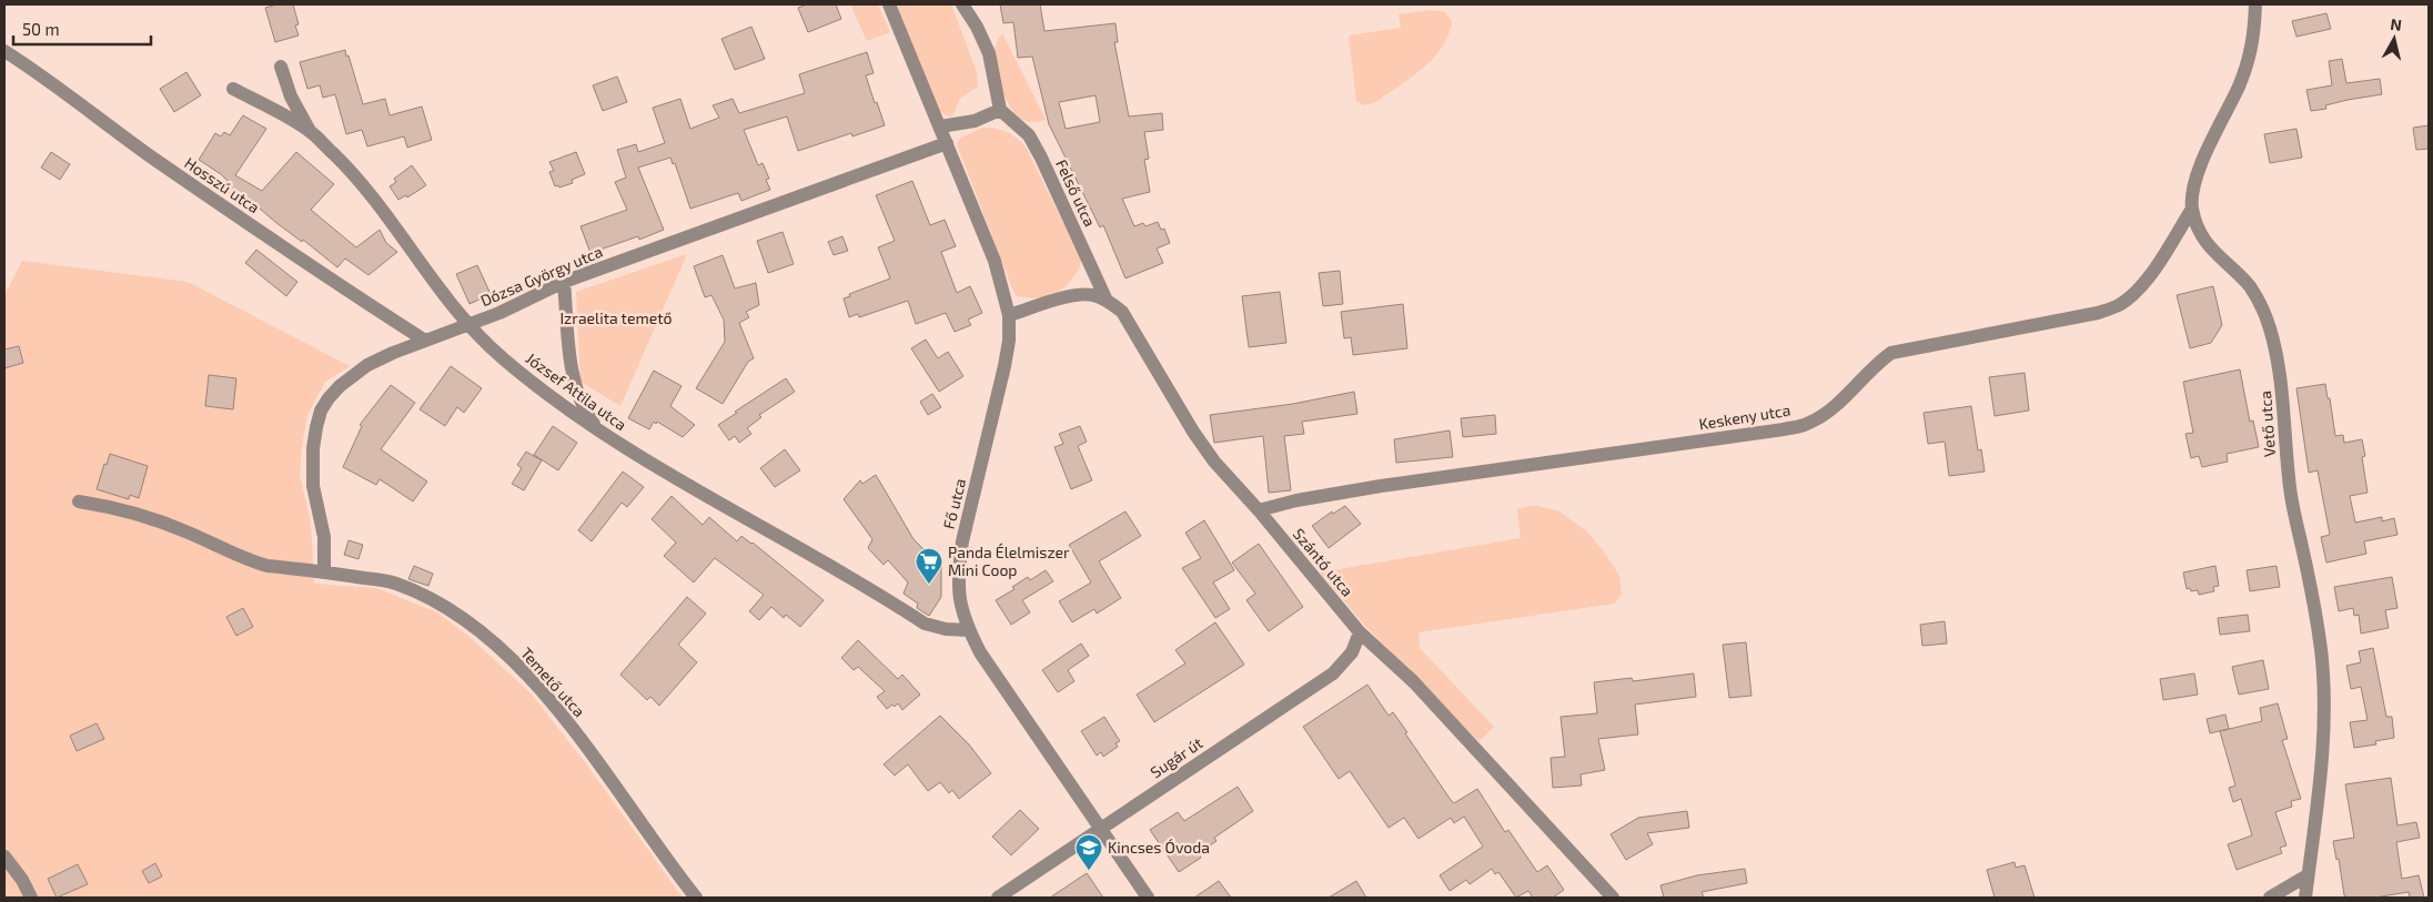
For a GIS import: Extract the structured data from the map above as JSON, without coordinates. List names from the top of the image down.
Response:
{
  "streets": {
    "street": [
      "Hosszú utca",
      "Felső utca",
      "Dózsa György utca",
      "József Attila utca",
      "Keskeny utca",
      "Vető utca",
      "Fő utca",
      "Szántó utca",
      "Temető utca",
      "Sugár út"
    ]
  },
  "crossings": [
    ["Hosszú utca", "Dózsa György utca"],
    ["Felső utca", "Szántó utca"],
    ["Dózsa György utca", "József Attila utca"],
    ["Dózsa György utca", "Fő utca"],
    ["Dózsa György utca", "Temető utca"],
    ["József Attila utca", "Fő utca"],
    ["Keskeny utca", "Vető utca"],
    ["Keskeny utca", "Szántó utca"],
    ["Fő utca", "Sugár út"],
    ["Szántó utca", "Sugár út"]
  ],
  "parks": ["Izraelita temető"],
  "places": {
    "supermarket": ["Panda Élelmiszer Mini Coop"],
    "school or university": ["Kincses Óvoda"]
  },
  "scale_bar": "50 m",
  "north": "top"
}
